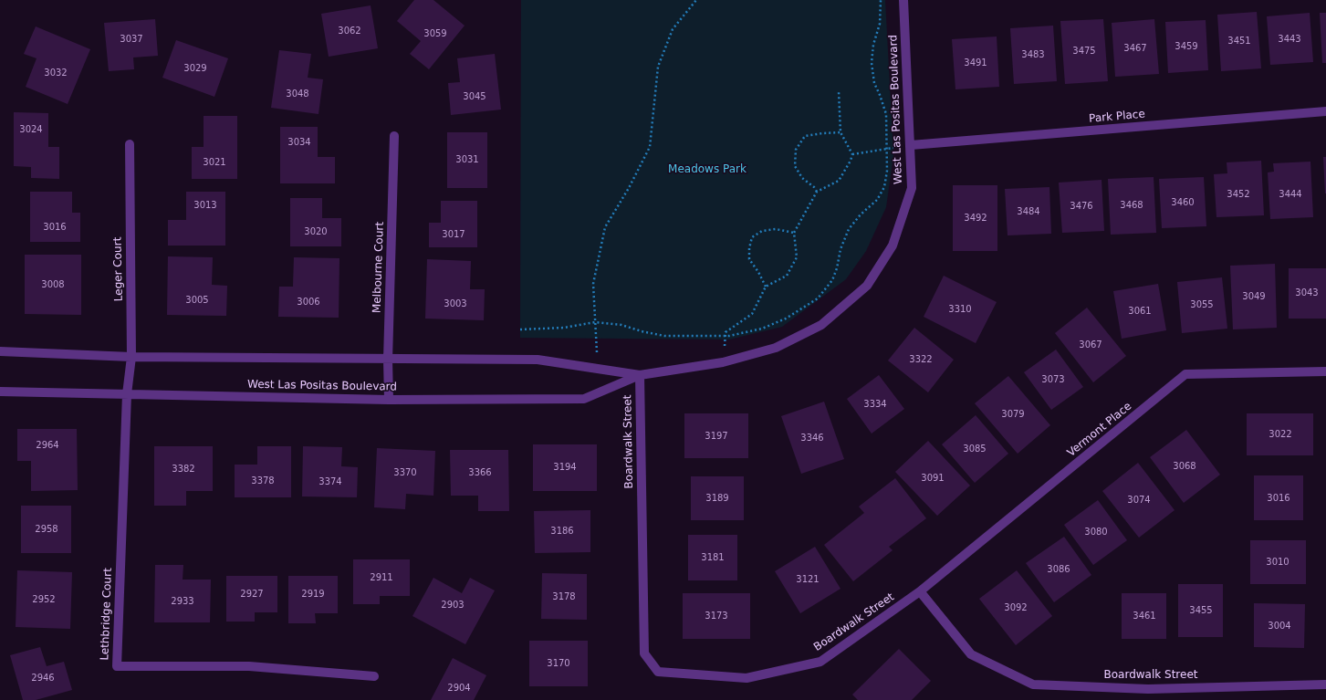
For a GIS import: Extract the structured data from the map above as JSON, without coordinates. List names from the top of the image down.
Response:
{
  "streets": {
    "street": [
      "West Las Positas Boulevard",
      "Park Place",
      "Melbourne Court",
      "Leger Court",
      "Vermont Place",
      "Boardwalk Street",
      "Lethbridge Court"
    ]
  },
  "crossings": [
    ["West Las Positas Boulevard", "Park Place"],
    ["West Las Positas Boulevard", "Melbourne Court"],
    ["West Las Positas Boulevard", "Leger Court"],
    ["West Las Positas Boulevard", "Boardwalk Street"],
    ["West Las Positas Boulevard", "Lethbridge Court"],
    ["Leger Court", "Lethbridge Court"],
    ["Vermont Place", "Boardwalk Street"]
  ],
  "parks": ["Meadows Park"],
  "house_numbers": [
    "3062",
    "3059",
    "3037",
    "3443",
    "3451",
    "3459",
    "3467",
    "3475",
    "3483",
    "3491",
    "3029",
    "3032",
    "3048",
    "3045",
    "3024",
    "3034",
    "3031",
    "3021",
    "3452",
    "3444",
    "3460",
    "3013",
    "3468",
    "3476",
    "3484",
    "3492",
    "3016",
    "3020",
    "3017",
    "3008",
    "3043",
    "3049",
    "3005",
    "3006",
    "3003",
    "3055",
    "3310",
    "3061",
    "3067",
    "3322",
    "3073",
    "3334",
    "3079",
    "3022",
    "3197",
    "3346",
    "2964",
    "3085",
    "3068",
    "3194",
    "3382",
    "3370",
    "3366",
    "3091",
    "3378",
    "3374",
    "3189",
    "3016",
    "3074",
    "2958",
    "3186",
    "3080",
    "3181",
    "3010",
    "3086",
    "2911",
    "3121",
    "2927",
    "2919",
    "3178",
    "2952",
    "2933",
    "2903",
    "3092",
    "3455",
    "3173",
    "3461",
    "3004",
    "3170",
    "2946",
    "2904"
  ]
}
